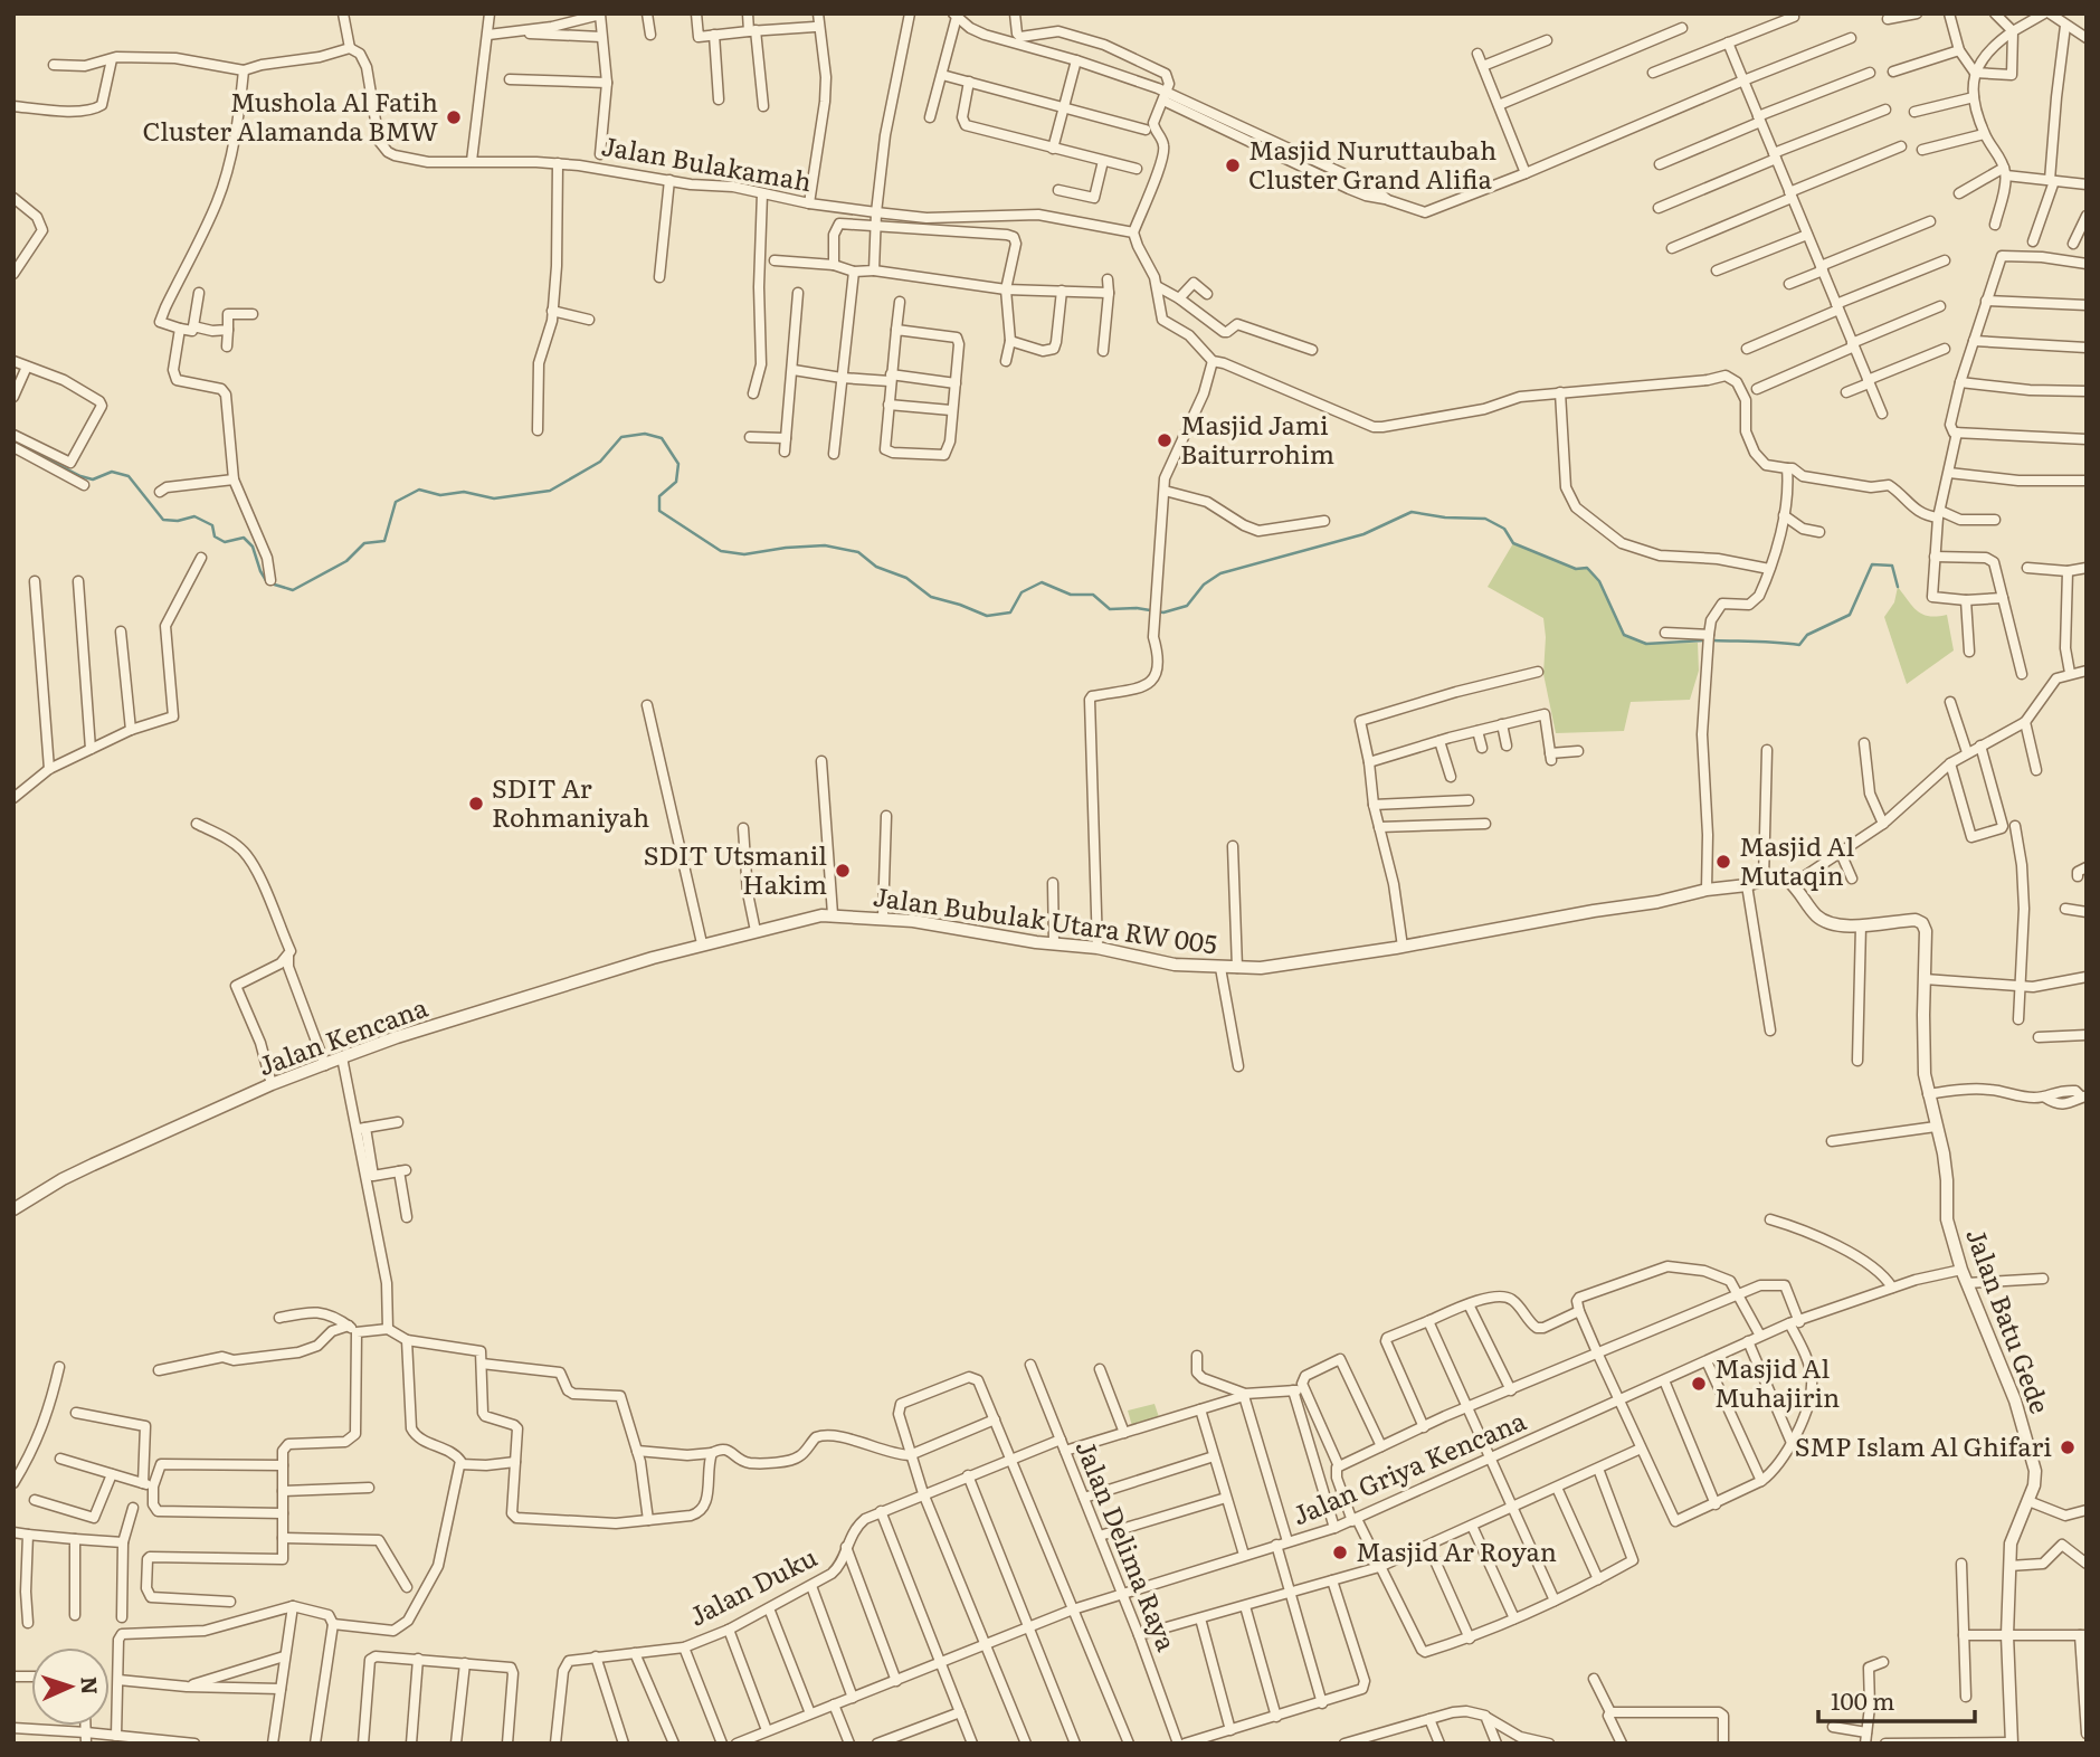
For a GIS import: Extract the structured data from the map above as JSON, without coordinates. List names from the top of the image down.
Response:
{
  "streets": {
    "street": [
      "Jalan Bulakamah",
      "Jalan Bubulak Utara RW 005",
      "Jalan Kencana",
      "Jalan Batu Gede",
      "Jalan Griya Kencana",
      "Jalan Delima Raya",
      "Jalan Duku"
    ]
  },
  "crossings": [
    ["Jalan Bubulak Utara RW 005", "Jalan Kencana"],
    ["Jalan Batu Gede", "Jalan Griya Kencana"],
    ["Jalan Griya Kencana", "Jalan Delima Raya"],
    ["Jalan Delima Raya", "Jalan Duku"]
  ],
  "places": [
    "Mushola Al Fatih Cluster Alamanda BMW",
    "Masjid Nuruttaubah Cluster Grand Alifia",
    "Masjid Jami Baiturrohim",
    "SDIT Ar Rohmaniyah",
    "Masjid Al Mutaqin",
    "SDIT Utsmanil Hakim",
    "Masjid Al Muhajirin",
    "SMP Islam Al Ghifari",
    "Masjid Ar Royan"
  ],
  "scale_bar": "100 m",
  "north": "right"
}
